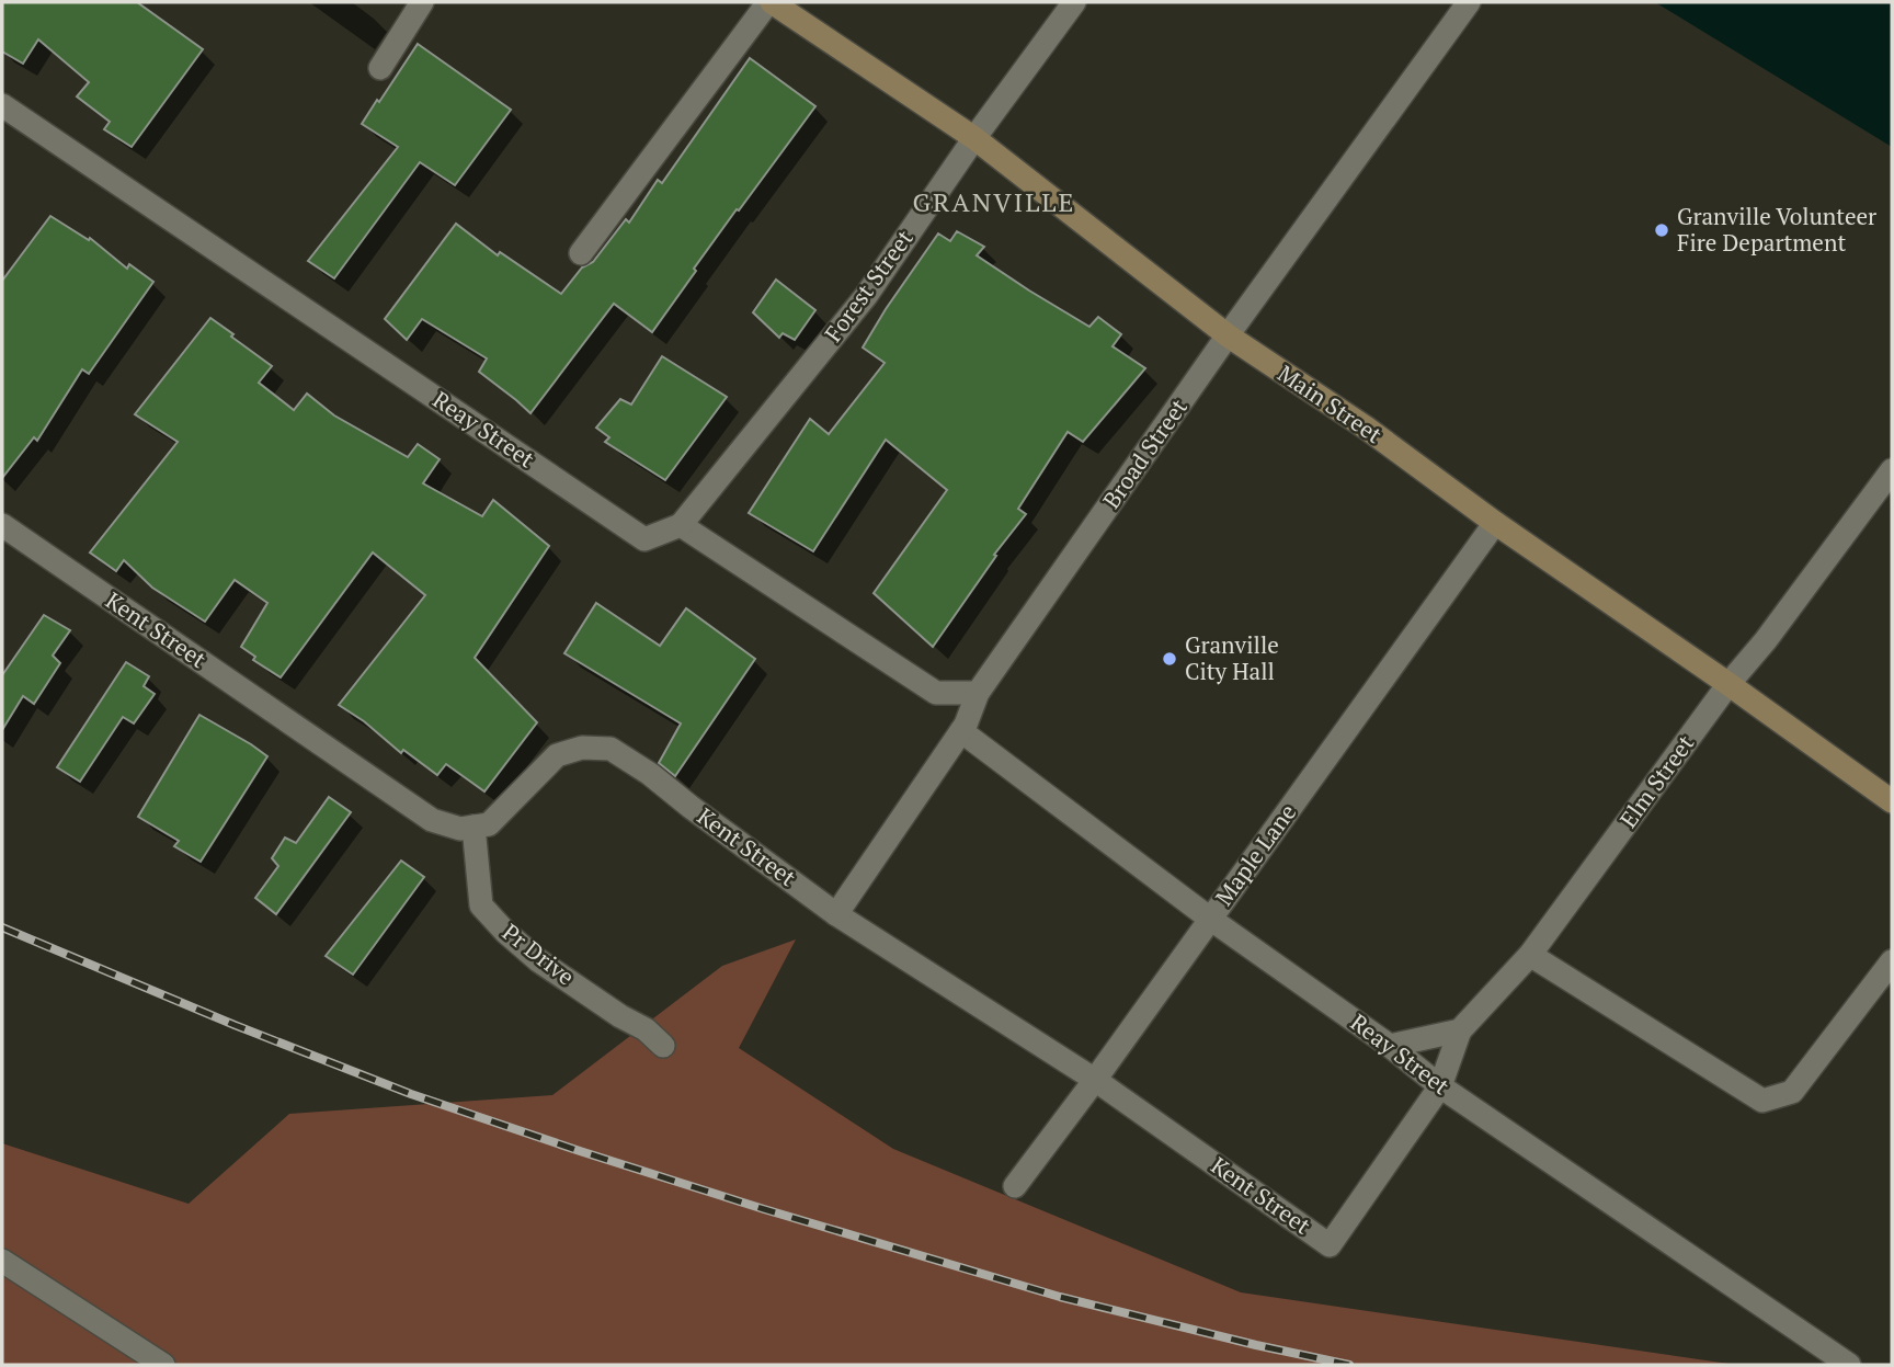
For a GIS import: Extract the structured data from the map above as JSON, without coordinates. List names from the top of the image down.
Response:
{
  "streets": {
    "main road": ["Main Street"],
    "street": [
      "Forest Street",
      "Reay Street",
      "Broad Street",
      "Kent Street",
      "Elm Street",
      "Maple Lane",
      "Pr Drive"
    ]
  },
  "crossings": [
    ["Forest Street", "Main Street"],
    ["Forest Street", "Reay Street"],
    ["Main Street", "Broad Street"],
    ["Main Street", "Elm Street"],
    ["Main Street", "Maple Lane"],
    ["Reay Street", "Broad Street"],
    ["Reay Street", "Kent Street"],
    ["Reay Street", "Maple Lane"],
    ["Broad Street", "Kent Street"],
    ["Kent Street", "Maple Lane"],
    ["Kent Street", "Pr Drive"]
  ],
  "districts": ["GRANVILLE"],
  "places": ["Granville Volunteer Fire Department", "Granville City Hall"]
}
